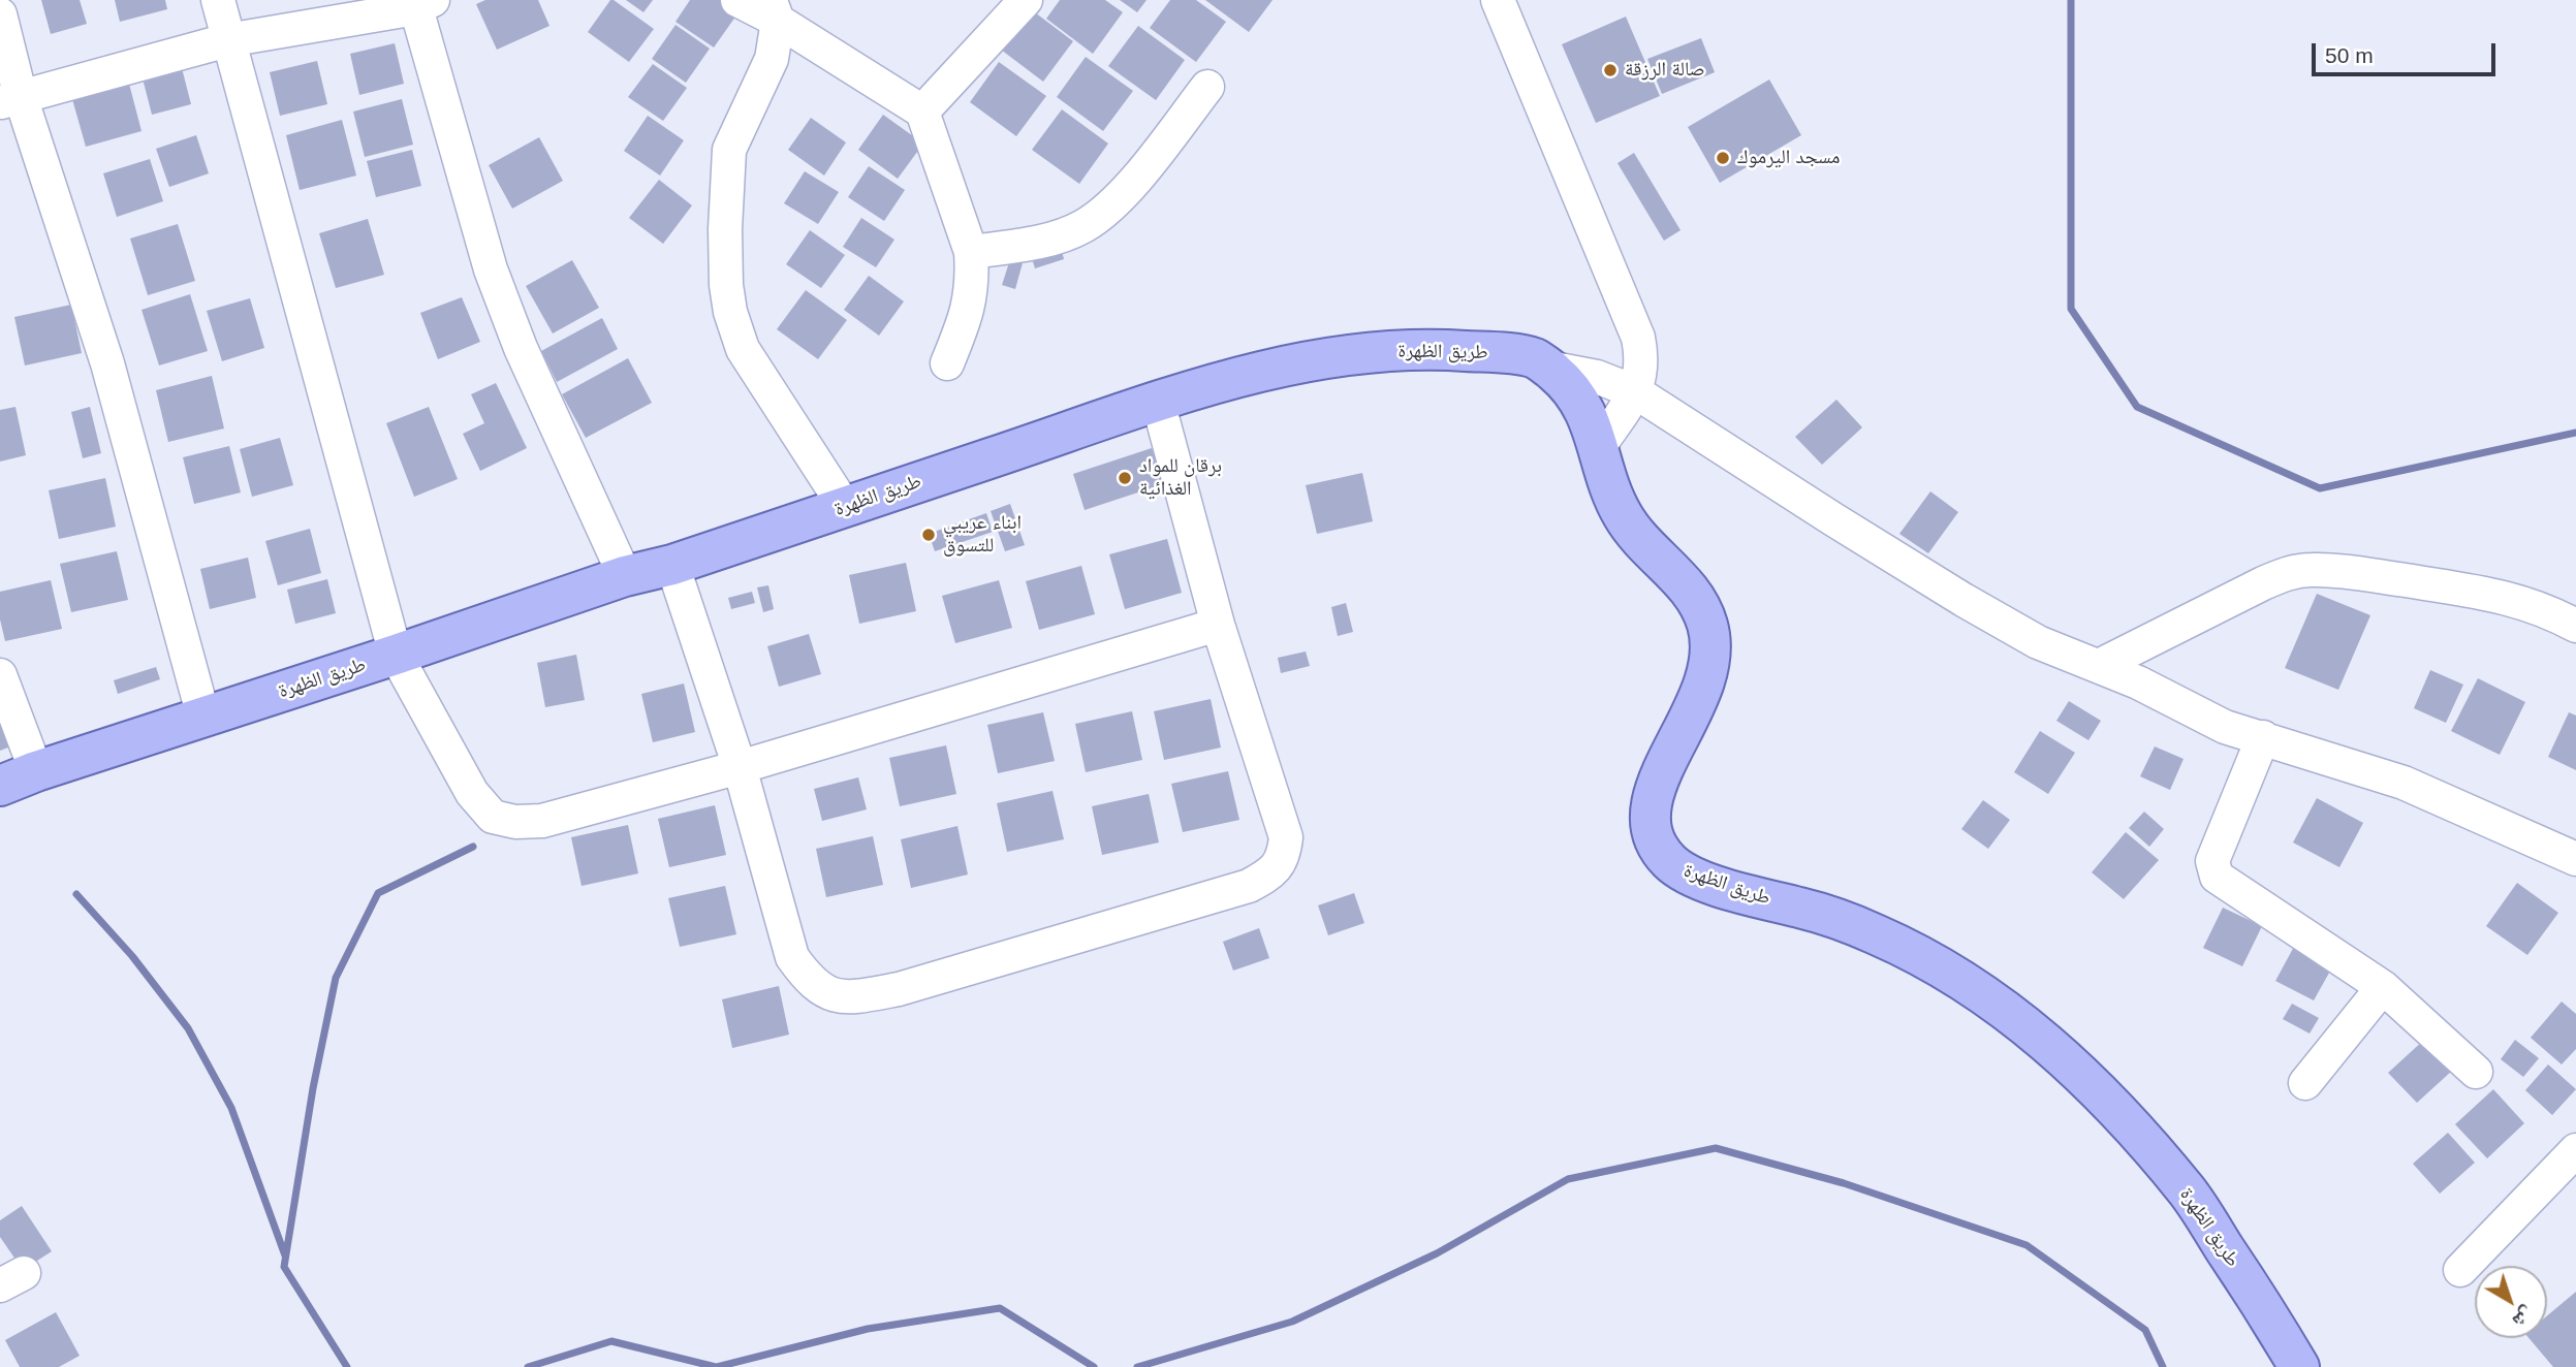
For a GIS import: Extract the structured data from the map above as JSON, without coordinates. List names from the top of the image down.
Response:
{
  "streets": {
    "main road": ["طريق الظهرة"]
  },
  "places": [
    "صالة الرزقة",
    "مسجد اليرموك",
    "برقان للمواد الغذائية",
    "ابناء عريبي للتسوق"
  ],
  "scale_bar": "50 m",
  "north": "bottom right"
}
